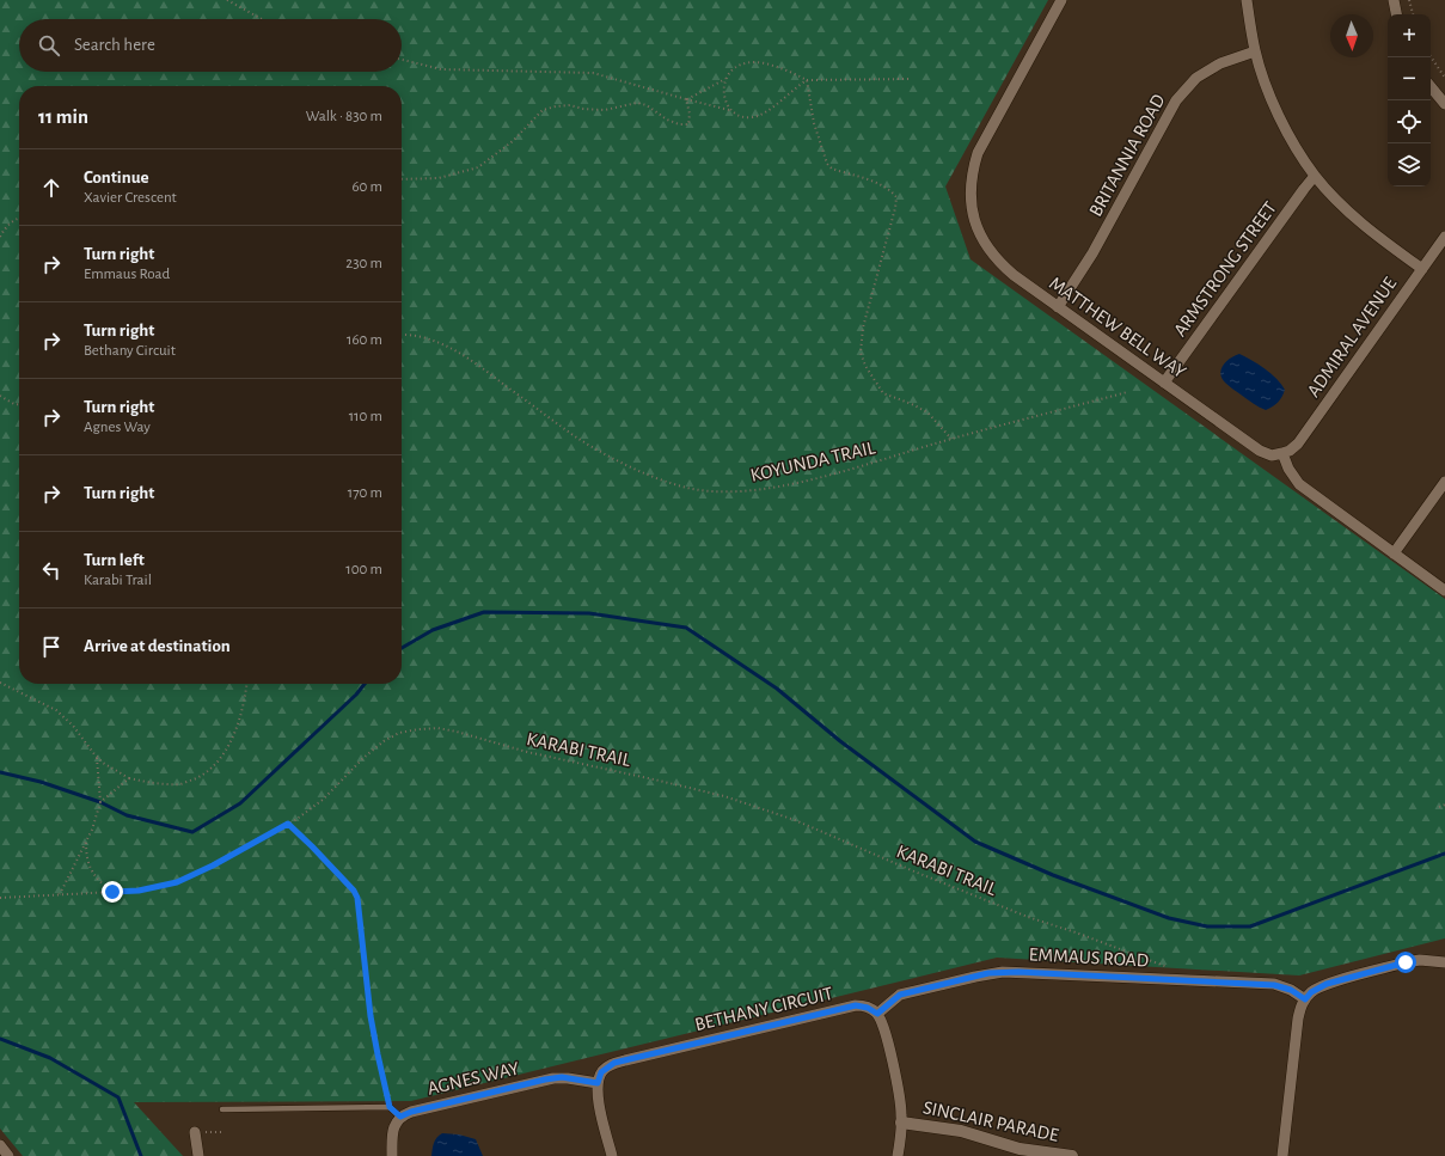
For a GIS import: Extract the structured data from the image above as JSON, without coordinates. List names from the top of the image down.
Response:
{
  "streets": {
    "street": [
      "BRITANNIA ROAD",
      "ARMSTRONG STREET",
      "MATTHEW BELL WAY",
      "ADMIRAL AVENUE",
      "EMMAUS ROAD",
      "BETHANY CIRCUIT",
      "AGNES WAY",
      "SINCLAIR PARADE"
    ],
    "path": ["KOYUNDA TRAIL", "KARABI TRAIL"]
  },
  "crossings": [
    ["BRITANNIA ROAD", "MATTHEW BELL WAY"],
    ["ARMSTRONG STREET", "MATTHEW BELL WAY"],
    ["MATTHEW BELL WAY", "ADMIRAL AVENUE"],
    ["EMMAUS ROAD", "BETHANY CIRCUIT"],
    ["BETHANY CIRCUIT", "AGNES WAY"]
  ],
  "north": "bottom",
  "page": {
    "map_buttons": ["+", "−"],
    "search": "Search here",
    "heading": ["11 min", "Walk · 830 m"],
    "list": [
      ["Continue", "Xavier Crescent", "60 m"],
      ["Turn right", "Emmaus Road", "230 m"],
      ["Turn right", "Bethany Circuit", "160 m"],
      ["Turn right", "Agnes Way", "110 m"],
      ["Turn right", "170 m"],
      ["Turn left", "Karabi Trail", "100 m"],
      "Arrive at destination"
    ]
  }
}
